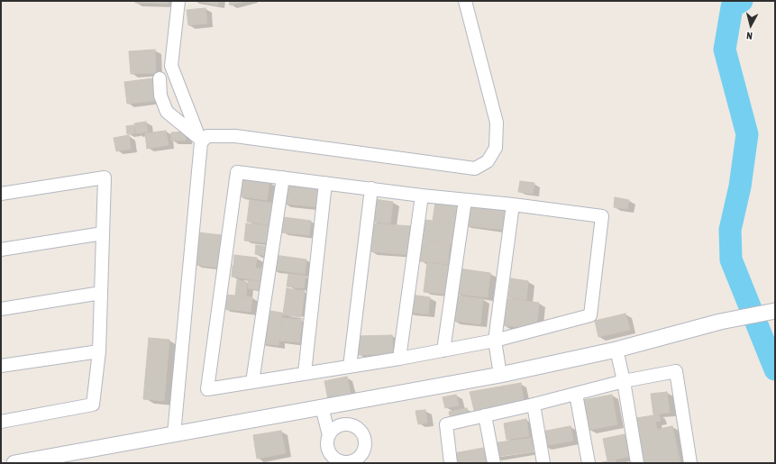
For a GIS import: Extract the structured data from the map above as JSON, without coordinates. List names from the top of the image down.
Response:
{
  "north": "bottom"
}
